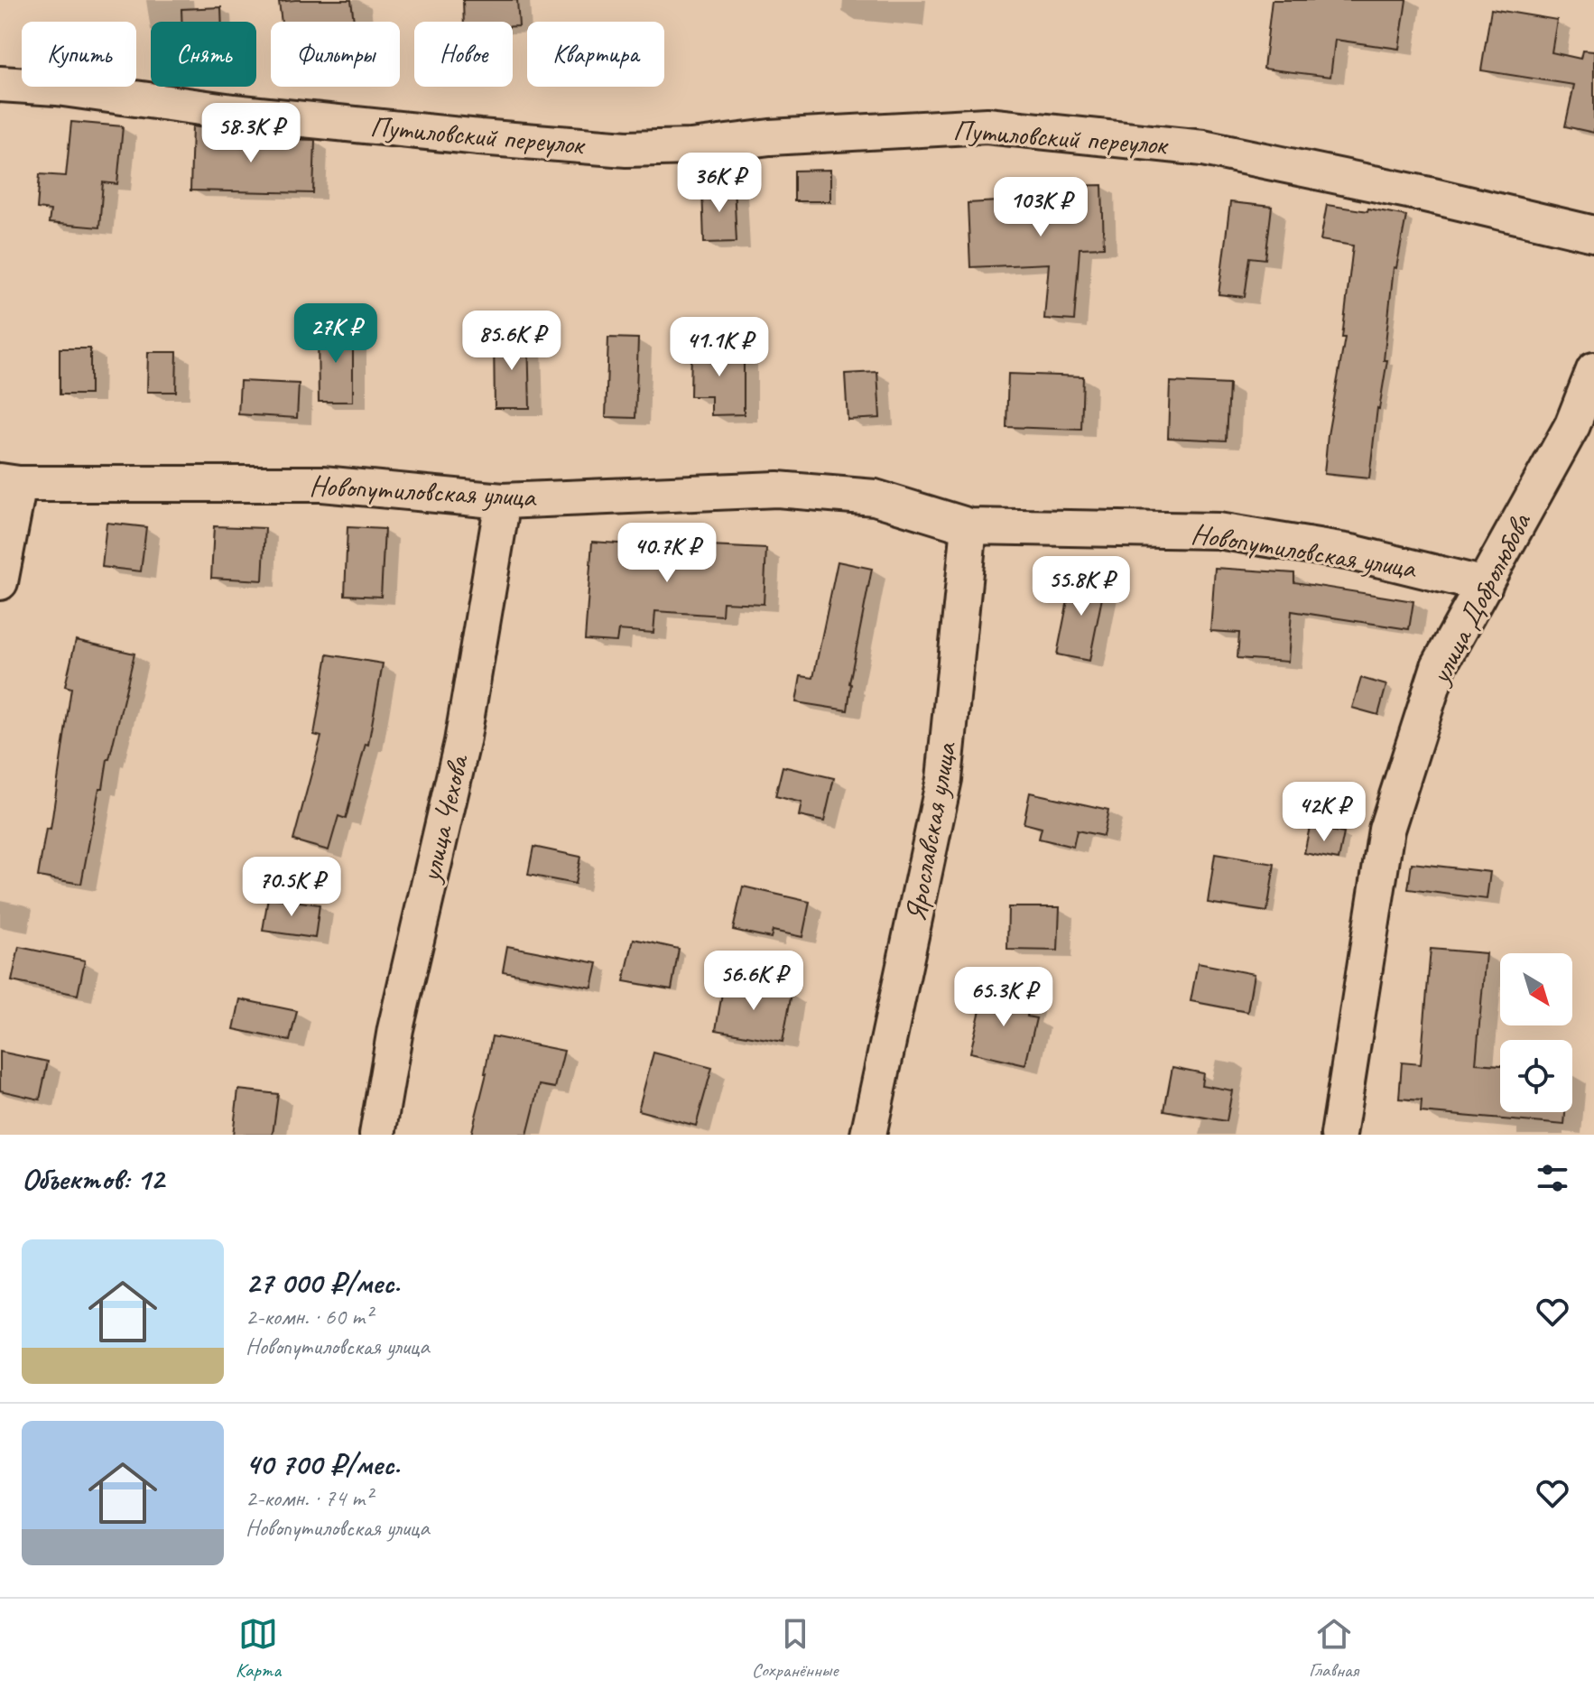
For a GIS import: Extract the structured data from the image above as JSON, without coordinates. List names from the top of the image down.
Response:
{
  "streets": {
    "street": [
      "Путиловский переулок",
      "Новопутиловская улица",
      "улица Добролюбова",
      "улица Чехова",
      "Ярославская улица"
    ]
  },
  "crossings": [
    ["Новопутиловская улица", "улица Добролюбова"],
    ["Новопутиловская улица", "улица Чехова"],
    ["Новопутиловская улица", "Ярославская улица"]
  ],
  "north": "bottom right",
  "page": {
    "chip": [
      "Купить",
      "Снять",
      "Фильтры",
      "Новое",
      "Квартира"
    ],
    "price": [
      "58.3K ₽",
      "36K ₽",
      "103K ₽",
      "27K ₽",
      "85.6K ₽",
      "41.1K ₽",
      "40.7K ₽",
      "55.8K ₽",
      "42K ₽",
      "70.5K ₽",
      "56.6K ₽",
      "65.3K ₽"
    ],
    "heading": "Объектов: 12",
    "list": [
      {
        "name": "27 000 ₽/мес.",
        "note": "2-комн. · 60 m² · Новопутиловская улица"
      },
      {
        "name": "40 700 ₽/мес.",
        "note": "2-комн. · 74 m² · Новопутиловская улица"
      }
    ],
    "tabs": ["Карта", "Сохранённые", "Главная"]
  }
}
